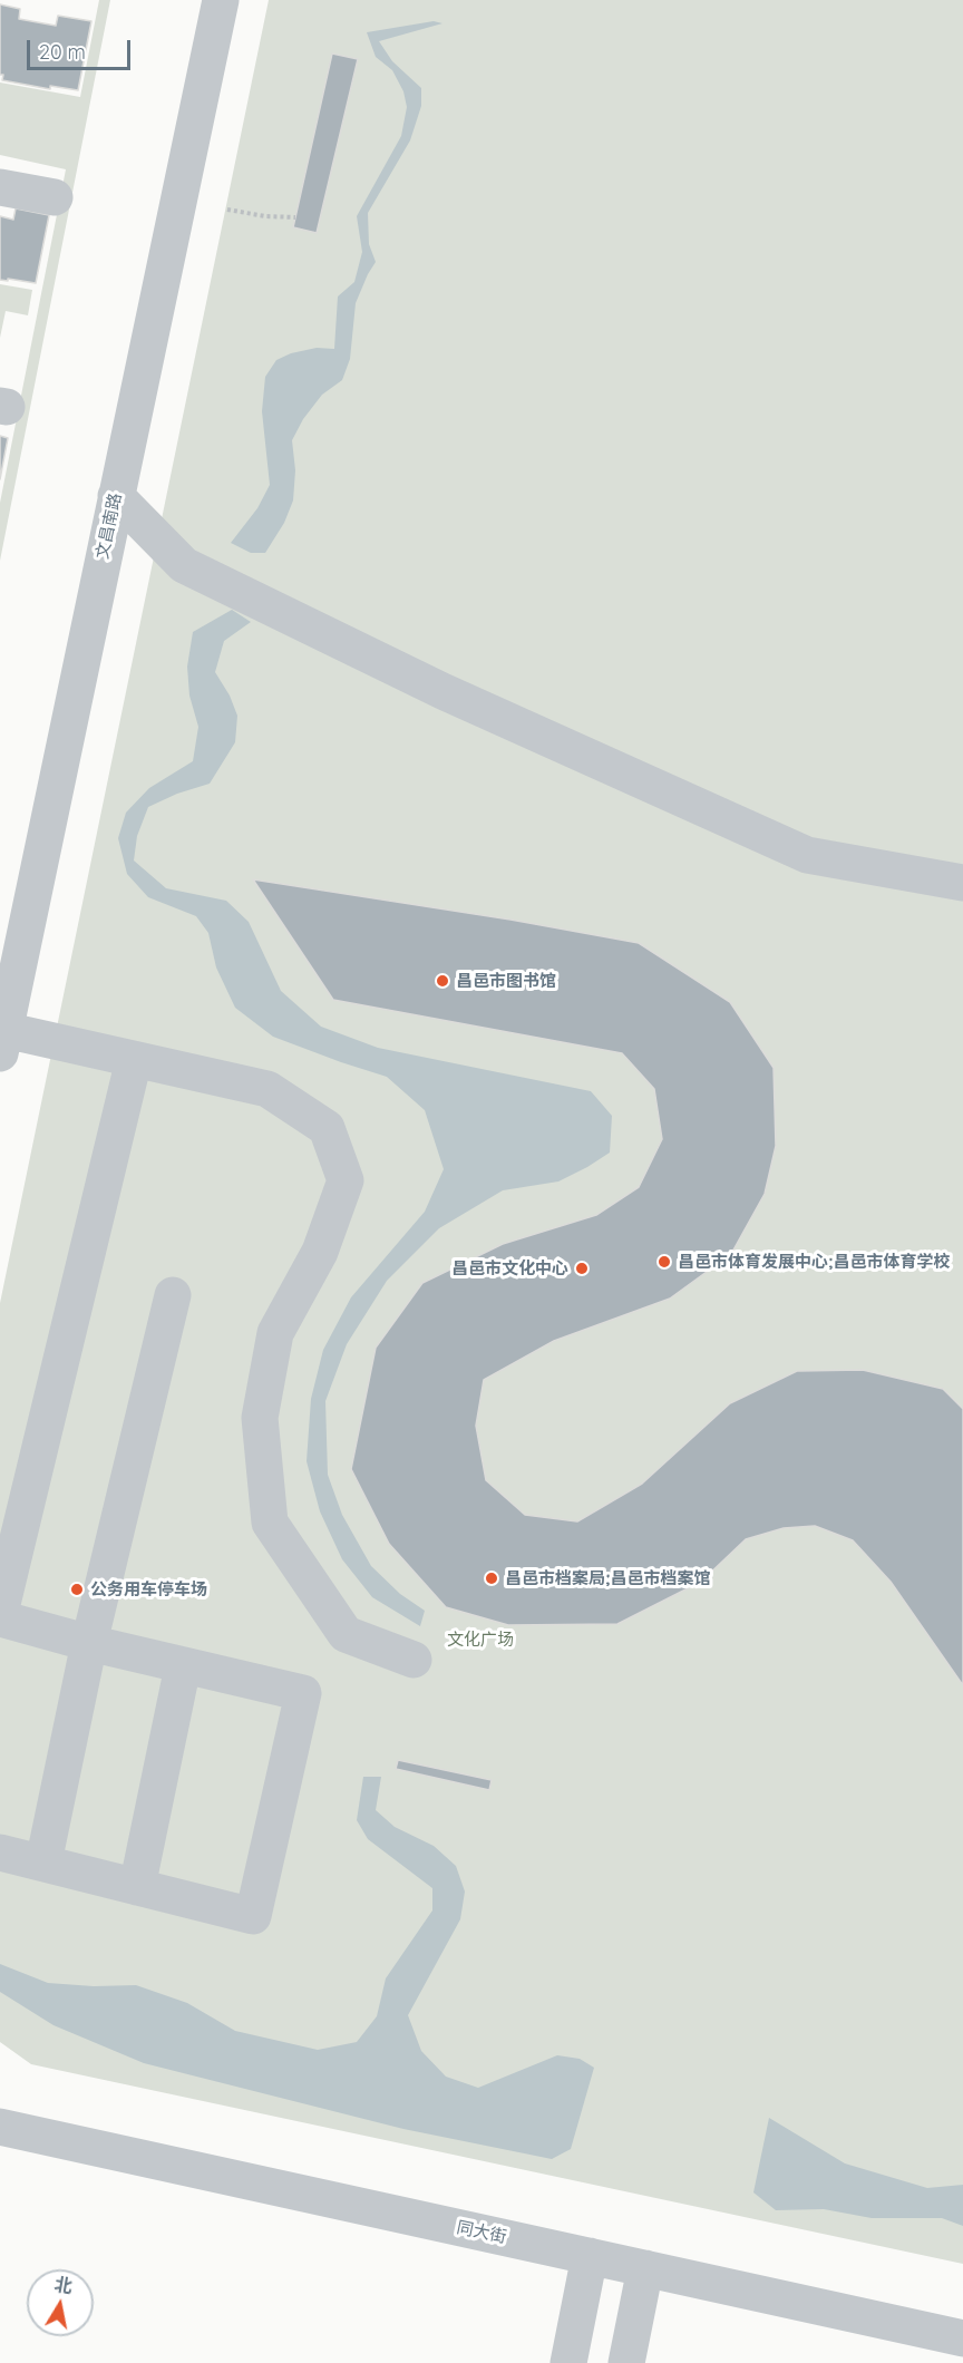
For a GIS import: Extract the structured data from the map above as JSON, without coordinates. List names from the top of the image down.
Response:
{
  "streets": {
    "street": ["文昌南路", "同大街"]
  },
  "parks": ["文化广场"],
  "places": [
    "昌邑市图书馆",
    "昌邑市体育发展中心;昌邑市体育学校",
    "昌邑市文化中心",
    "昌邑市档案局;昌邑市档案馆",
    "公务用车停车场"
  ],
  "scale_bar": "20 m",
  "north": "top"
}
